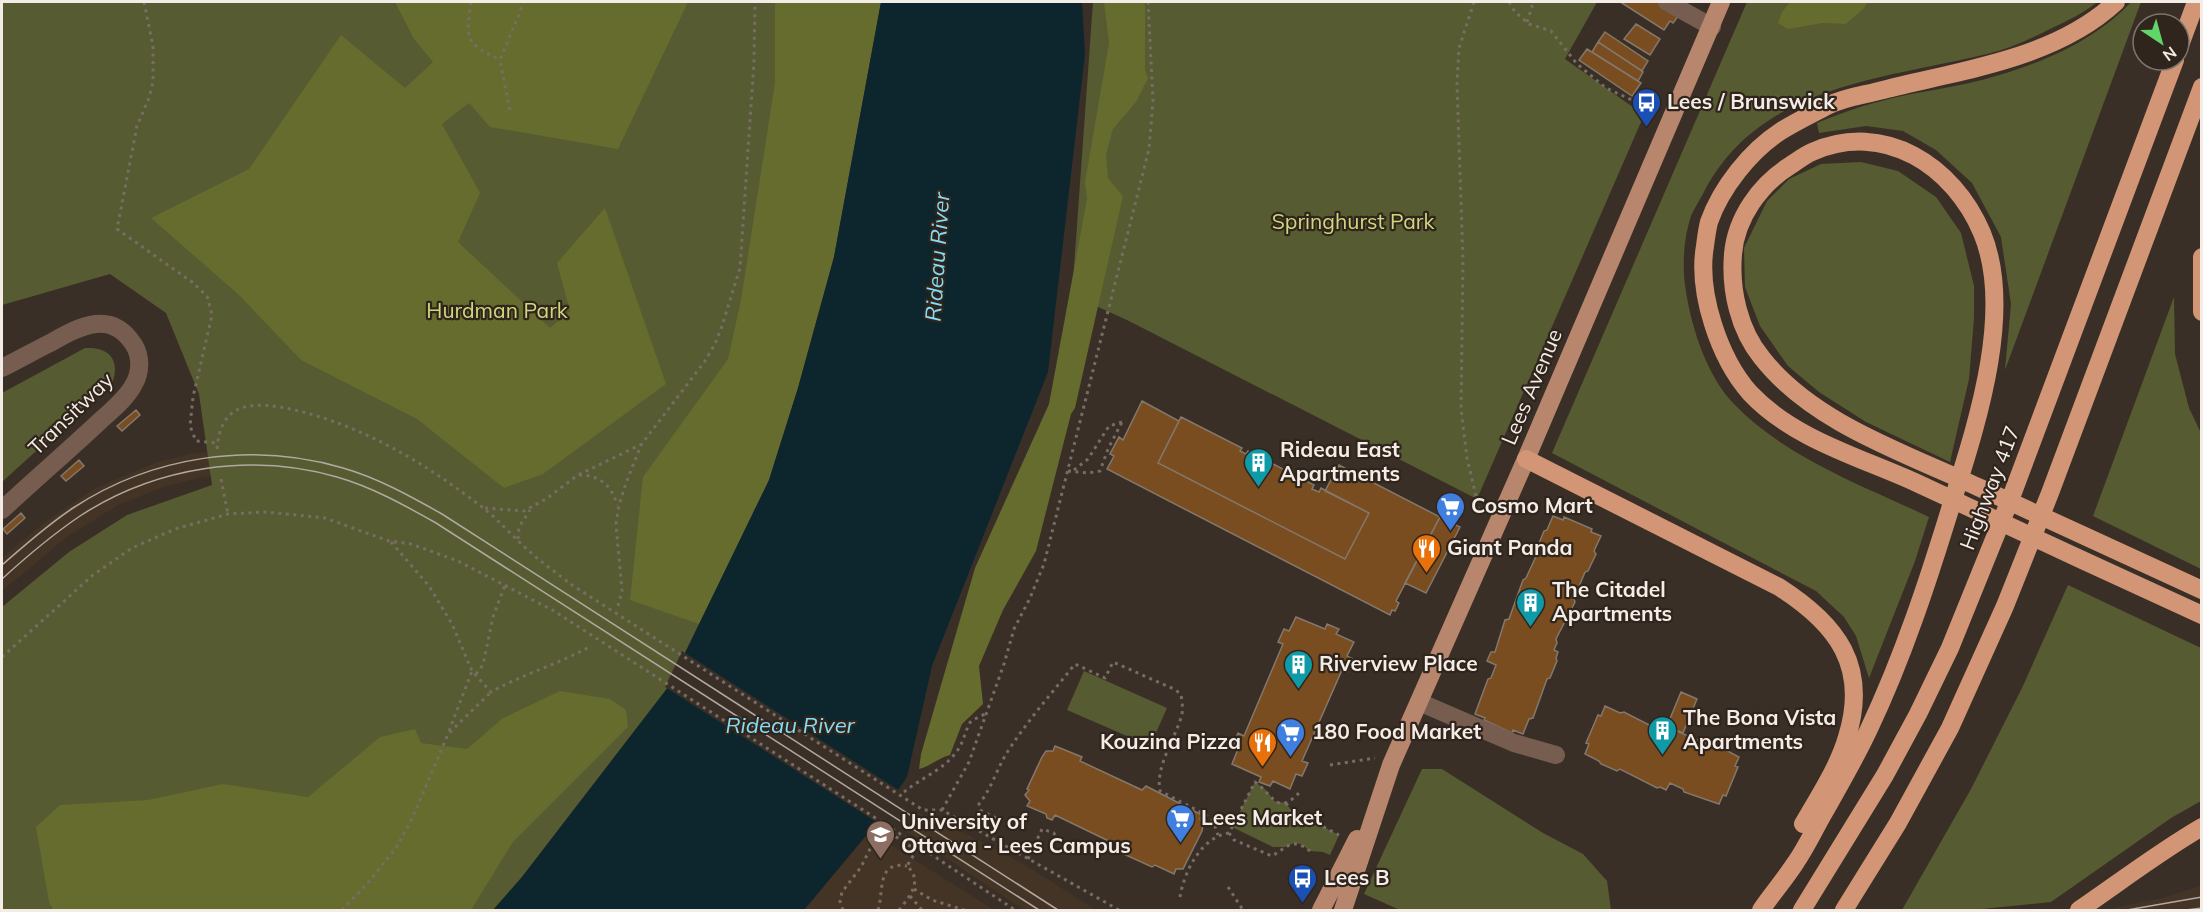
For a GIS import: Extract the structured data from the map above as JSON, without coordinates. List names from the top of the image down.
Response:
{
  "streets": {
    "highway": ["Highway 417"],
    "main road": ["Lees Avenue"],
    "lane": ["Transitway"]
  },
  "water": ["Rideau River"],
  "parks": ["Springhurst Park", "Hurdman Park"],
  "places": {
    "bus stop": ["Lees / Brunswick", "Lees B"],
    "building": [
      "Rideau East Apartments",
      "The Citadel Apartments",
      "Riverview Place",
      "The Bona Vista Apartments"
    ],
    "supermarket": ["Cosmo Mart", "180 Food Market", "Lees Market"],
    "restaurant": ["Giant Panda", "Kouzina Pizza"],
    "school or university": ["University of Ottawa - Lees Campus"]
  },
  "north": "bottom right"
}
